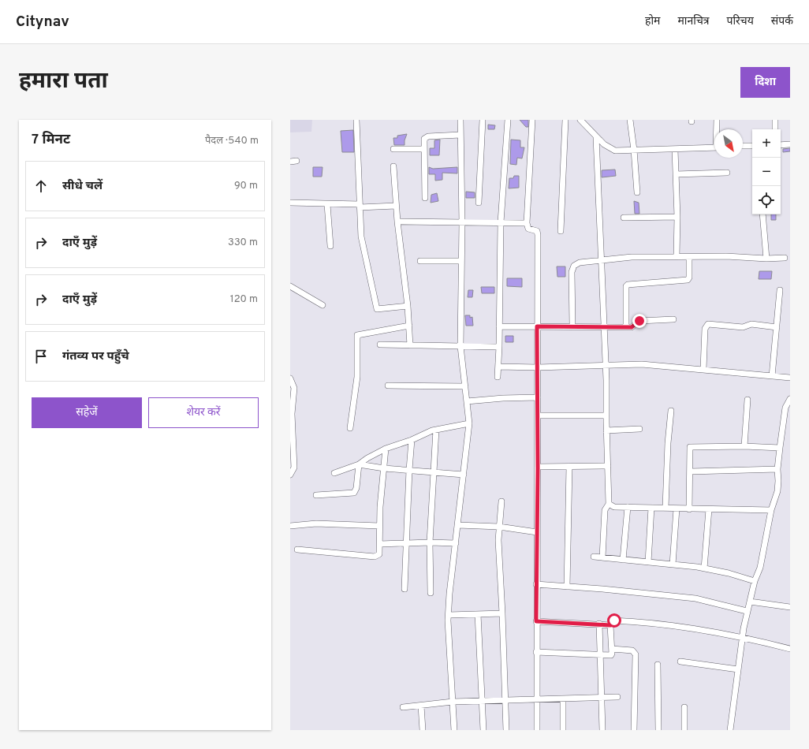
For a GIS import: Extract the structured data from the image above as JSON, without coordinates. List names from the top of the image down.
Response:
{
  "north": "bottom right",
  "page": {
    "header": "Citynav",
    "nav": [
      "होम",
      "मानचित्र",
      "परिचय",
      "संपर्क"
    ],
    "buttons": [
      "दिशा",
      ["सहेजें", "शेयर करें"]
    ],
    "title": "हमारा पता",
    "heading": ["7 मिनट", "पैदल · 540 m"],
    "map_buttons": ["+", "−"],
    "list": [
      ["सीधे चलें", "90 m"],
      ["दाएँ मुड़ें", "330 m"],
      ["दाएँ मुड़ें", "120 m"],
      "गंतव्य पर पहुँचे"
    ]
  }
}
